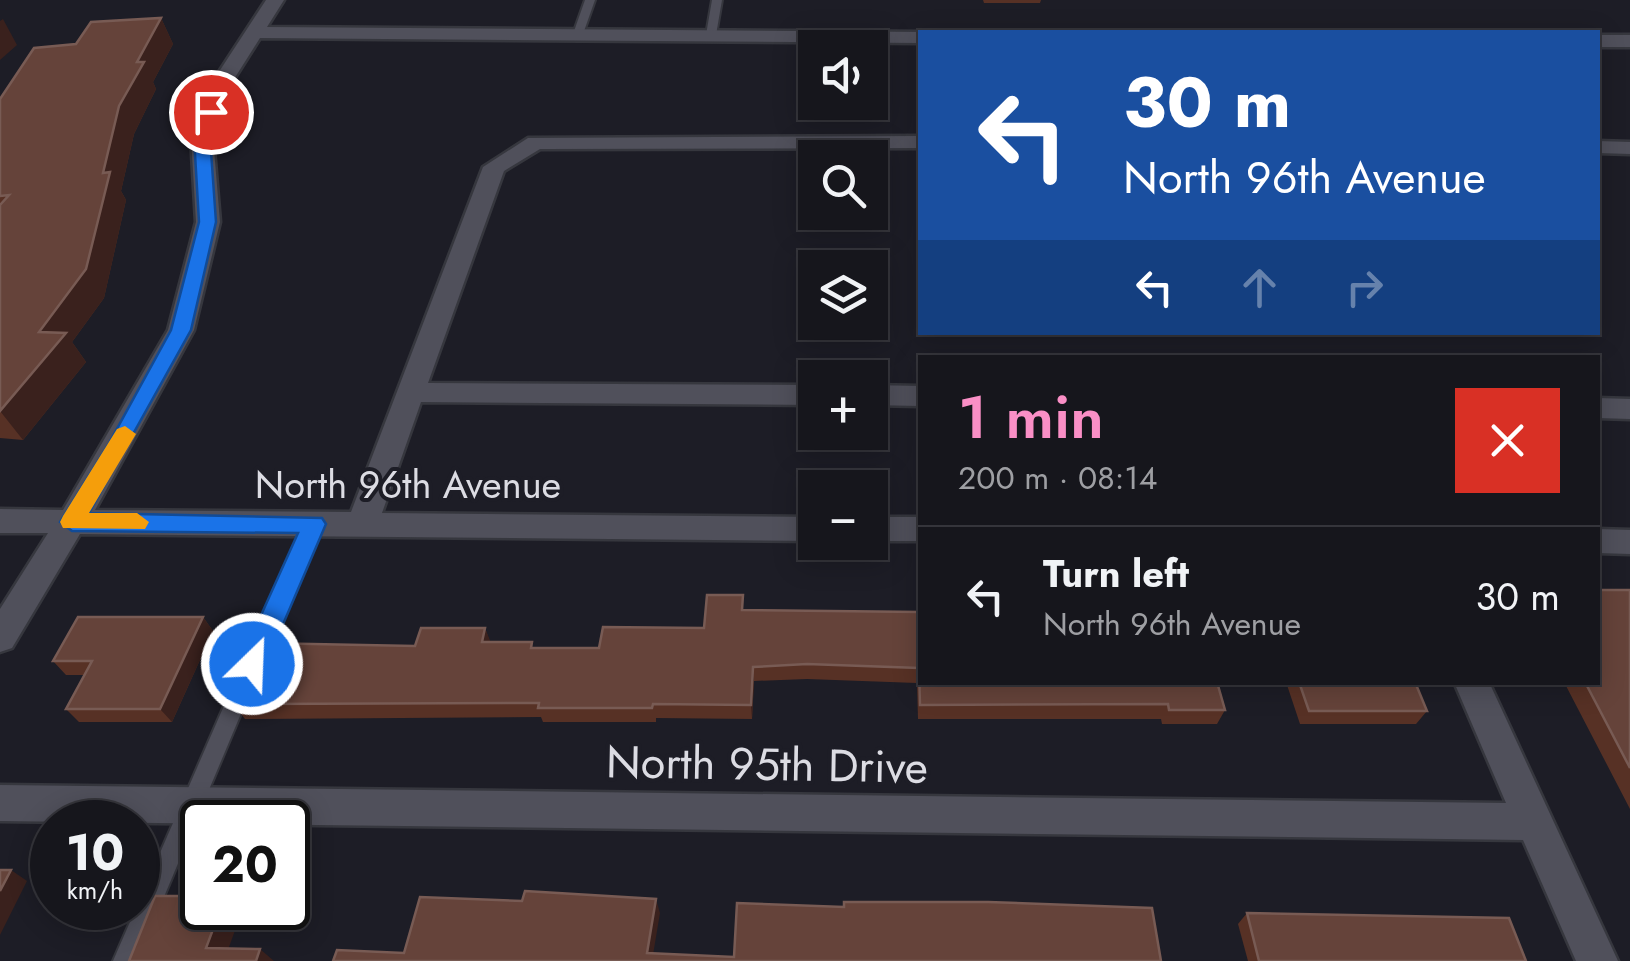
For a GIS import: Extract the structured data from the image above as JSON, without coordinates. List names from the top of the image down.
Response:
{
  "streets": {
    "street": ["North 96th Avenue", "North 95th Drive"]
  },
  "page": {
    "map_buttons": ["+", "−"],
    "turn": ["30 m", "North 96th Avenue"],
    "heading": ["1 min", "200 m · 08:14"],
    "list": [
      {
        "name": "Turn left",
        "note": "North 96th Avenue",
        "value": "30 m"
      }
    ],
    "speed": "10 km/h",
    "limit": "20"
  }
}
